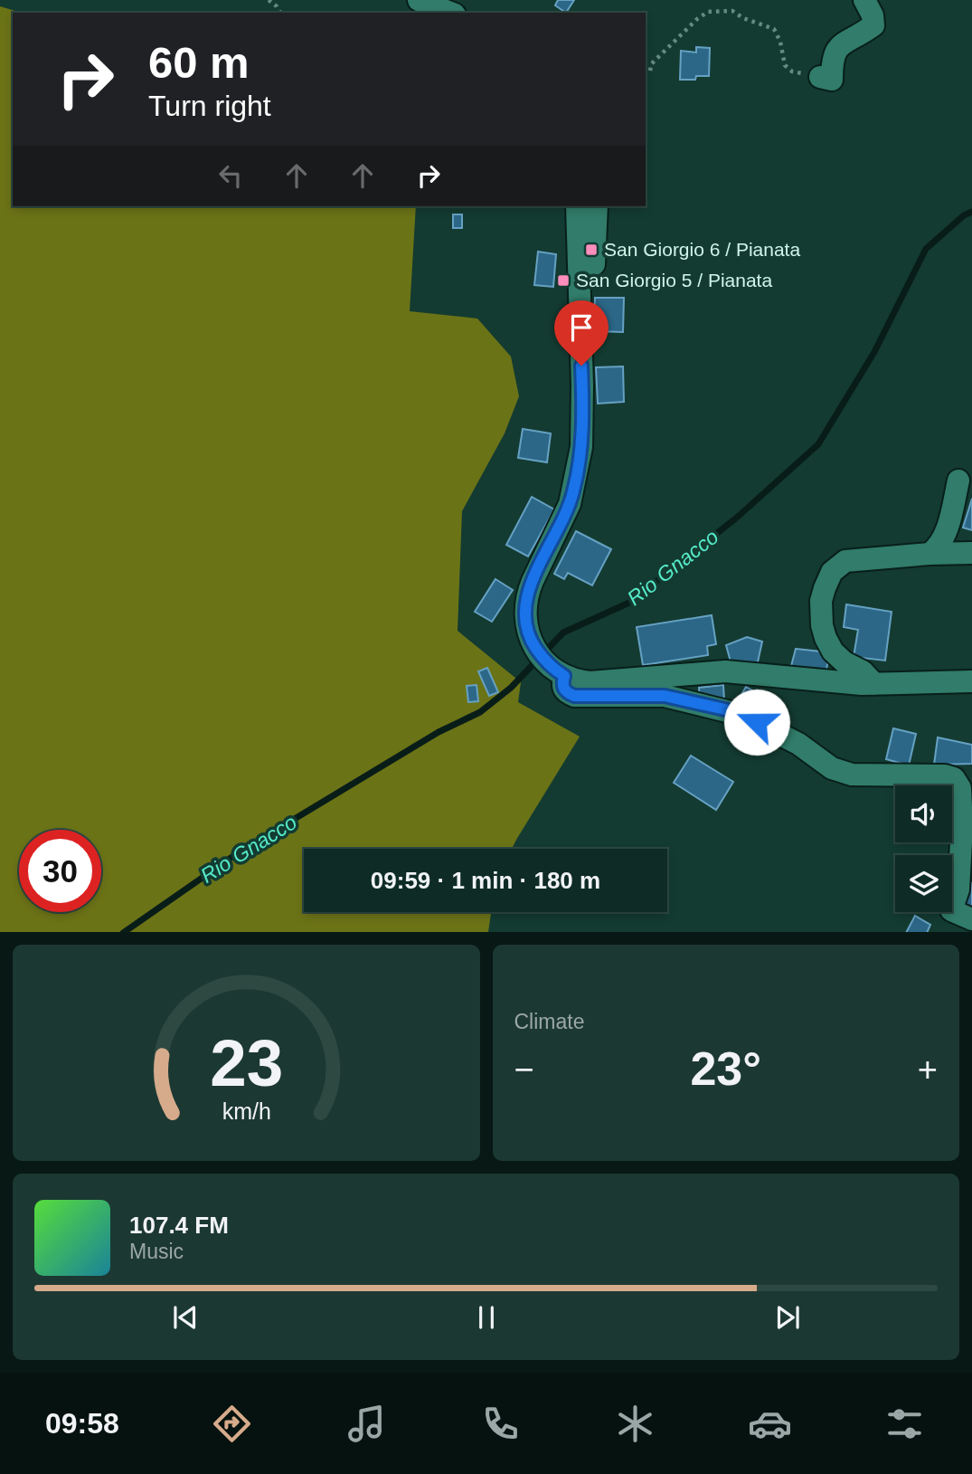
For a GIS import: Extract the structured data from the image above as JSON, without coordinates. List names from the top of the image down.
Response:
{
  "water": ["Rio Gnacco"],
  "places": {
    "transit": ["San Giorgio 6 / Pianata", "San Giorgio 5 / Pianata"]
  },
  "page": {
    "turn": ["60 m", "Turn right"],
    "limit": "30",
    "trip": "09:59 · 1 min · 180 m",
    "tile": "Climate",
    "heat": ["−", "23°", "+"],
    "song": ["107.4 FM", "Music"],
    "tabs": "09:58",
    "gauge": ["23", "km/h"]
  }
}
